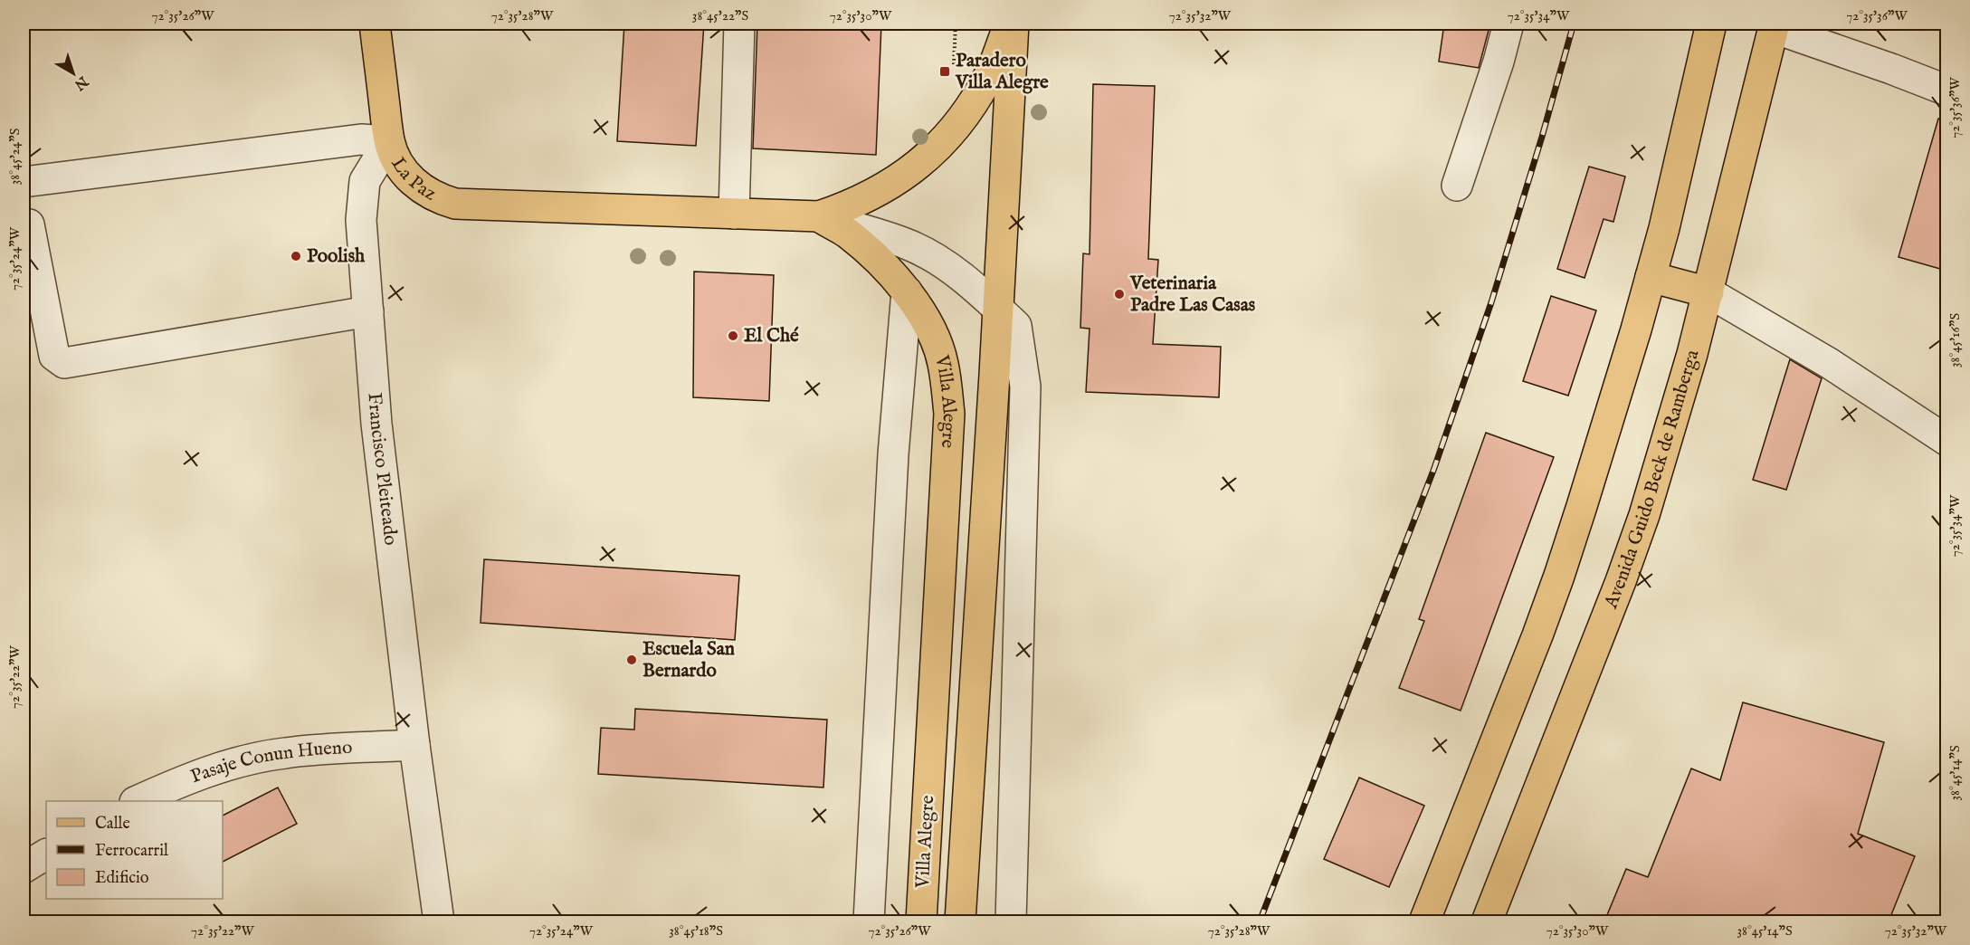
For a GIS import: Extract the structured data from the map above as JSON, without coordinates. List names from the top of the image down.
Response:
{
  "streets": {
    "main road": ["La Paz", "Villa Alegre", "Avenida Guido Beck de Ramberga"],
    "street": ["Francisco Pleiteado", "Pasaje Conun Hueno"]
  },
  "crossings": [
    ["La Paz", "Villa Alegre"],
    ["La Paz", "Francisco Pleiteado"],
    ["Francisco Pleiteado", "Pasaje Conun Hueno"]
  ],
  "places": {
    "transit": ["Paradero Villa Alegre"],
    "other": [
      "Poolish",
      "Veterinaria Padre Las Casas",
      "El Ché",
      "Escuela San Bernardo"
    ]
  },
  "legend": ["Calle", "Ferrocarril", "Edificio"],
  "north": "bottom right",
  "coordinates": [
    "72°35'26\"W",
    "72°35'28\"W",
    "38°45'22\"S",
    "72°35'30\"W",
    "72°35'32\"W",
    "72°35'34\"W",
    "72°35'36\"W",
    "38°45'24\"S",
    "72°35'24\"W",
    "38°45'16\"S",
    "72°35'22\"W",
    "38°45'14\"S",
    "38°45'18\"S"
  ]
}
